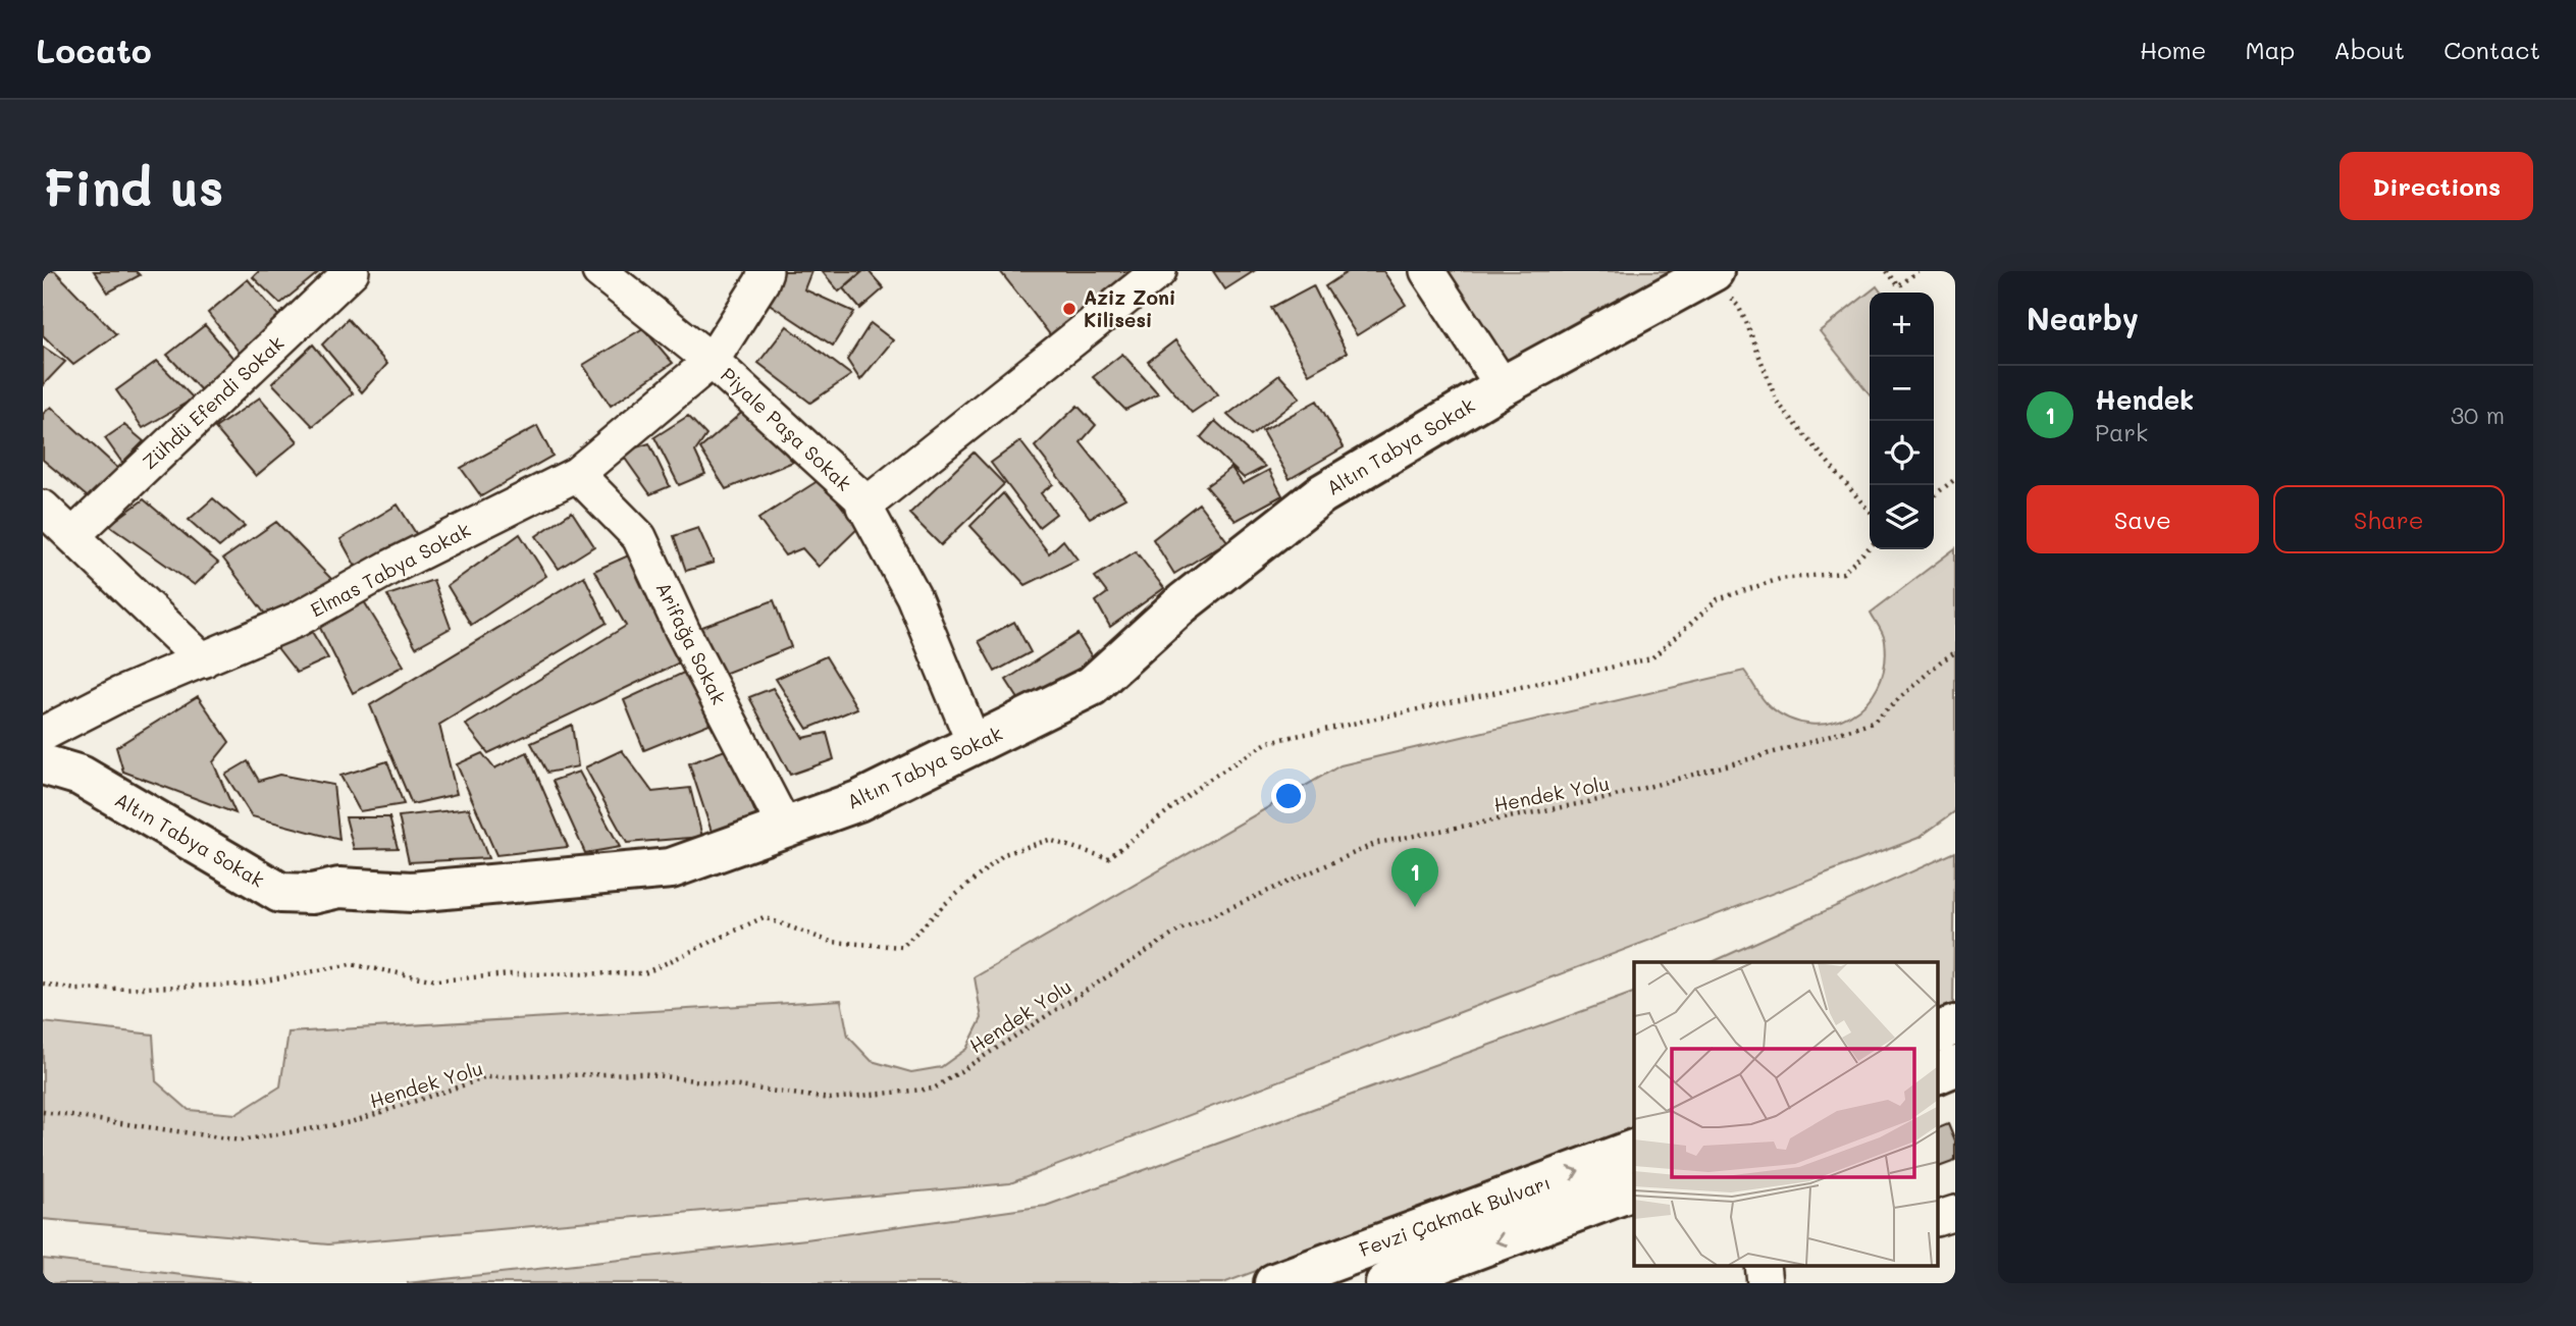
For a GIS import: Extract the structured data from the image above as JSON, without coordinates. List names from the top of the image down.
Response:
{
  "streets": {
    "street": [
      "Zühdü Efendi Sokak",
      "Piyale Paşa Sokak",
      "Altın Tabya Sokak",
      "Elmas Tabya Sokak",
      "Arifağa Sokak",
      "Fevzi Çakmak Bulvarı"
    ],
    "path": ["Hendek Yolu"]
  },
  "crossings": [
    ["Piyale Paşa Sokak", "Altın Tabya Sokak"],
    ["Piyale Paşa Sokak", "Elmas Tabya Sokak"],
    ["Altın Tabya Sokak", "Arifağa Sokak"],
    ["Elmas Tabya Sokak", "Arifağa Sokak"]
  ],
  "places": ["Aziz Zoni Kilisesi"],
  "page": {
    "header": "Locato",
    "nav": [
      "Home",
      "Map",
      "About",
      "Contact"
    ],
    "buttons": [
      "Directions",
      ["Save", "Share"]
    ],
    "title": "Find us",
    "heading": "Nearby",
    "map_buttons": ["+", "−"],
    "list": [
      {
        "mark": "1",
        "name": "Hendek",
        "note": "Park",
        "value": "30 m"
      }
    ],
    "pins": "1"
  }
}
